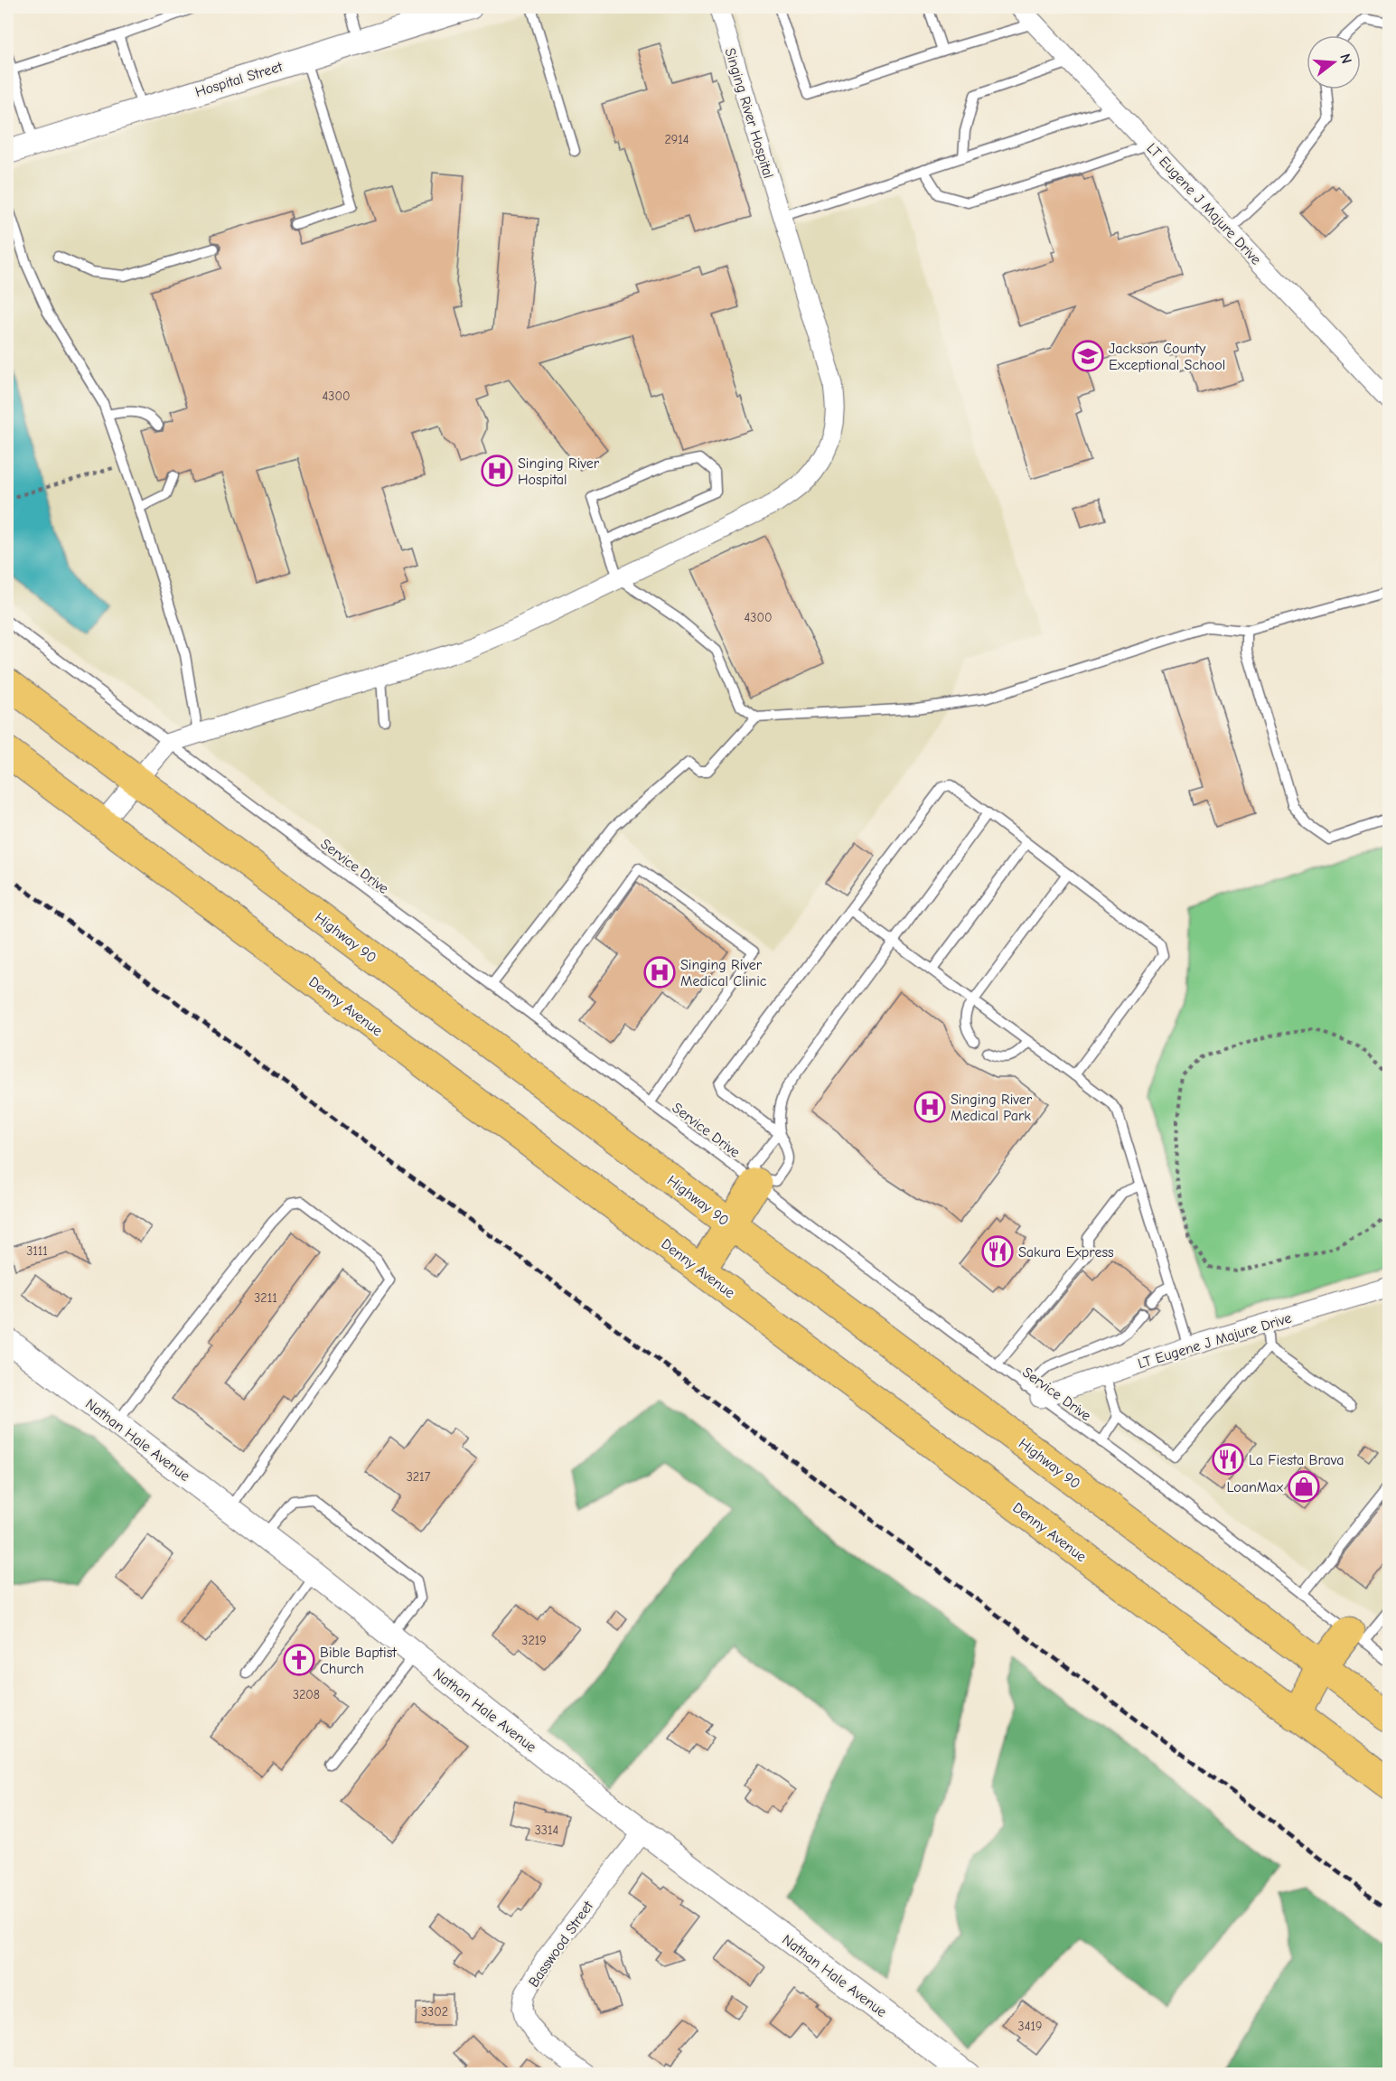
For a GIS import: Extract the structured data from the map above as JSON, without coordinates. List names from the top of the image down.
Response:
{
  "streets": {
    "main road": ["Highway 90", "Denny Avenue"],
    "street": [
      "Hospital Street",
      "Singing River Hospital",
      "LT Eugene J Majure Drive",
      "Nathan Hale Avenue",
      "Basswood Street"
    ],
    "lane": ["Service Drive"]
  },
  "crossings": [
    ["Singing River Hospital", "Service Drive"],
    ["LT Eugene J Majure Drive", "Service Drive"],
    ["Nathan Hale Avenue", "Basswood Street"]
  ],
  "places": {
    "school or university": ["Jackson County Exceptional School"],
    "hospital": ["Singing River Hospital", "Singing River Medical Clinic", "Singing River Medical Park"],
    "restaurant": ["Sakura Express", "La Fiesta Brava"],
    "shop": ["LoanMax"],
    "church": ["Bible Baptist Church"]
  },
  "house_numbers": [
    "2914",
    "4300",
    "4300",
    "3111",
    "3211",
    "3217",
    "3219",
    "3208",
    "3314",
    "3302",
    "3419"
  ],
  "north": "right"
}
